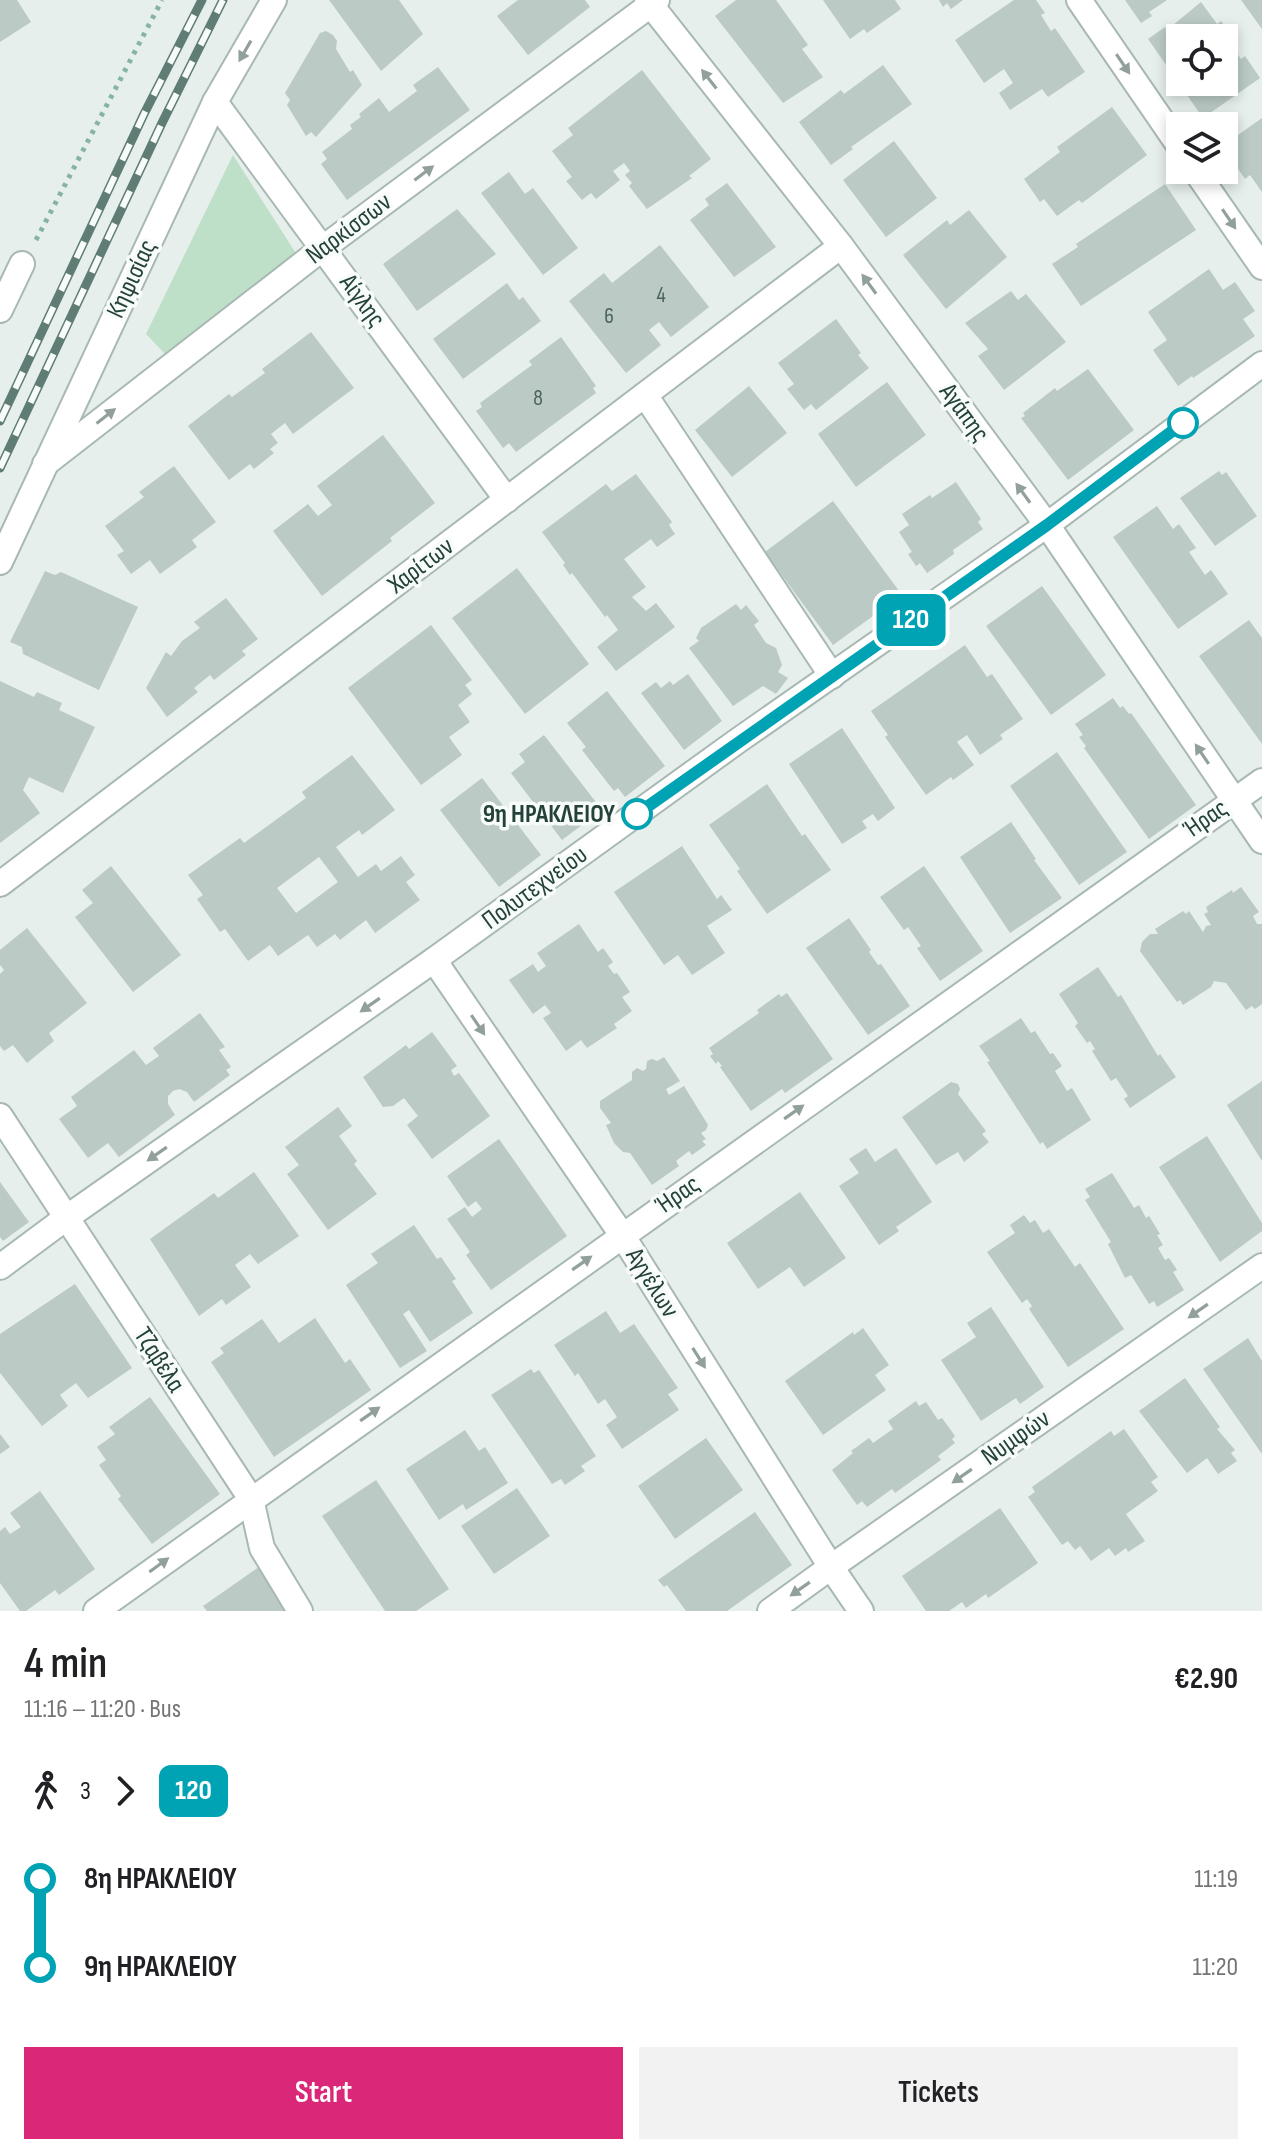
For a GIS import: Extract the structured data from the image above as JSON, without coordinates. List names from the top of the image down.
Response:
{
  "streets": {
    "street": [
      "Ναρκίσσων",
      "Κηφισίας",
      "Αίγλης",
      "Αγάπης",
      "Χαρίτων",
      "Ήρας",
      "Πολυτεχνείου",
      "Αγγέλων",
      "Τζαβέλα",
      "Νυμφών"
    ]
  },
  "crossings": [
    ["Ναρκίσσων", "Κηφισίας"],
    ["Ναρκίσσων", "Αίγλης"],
    ["Ναρκίσσων", "Αγάπης"],
    ["Κηφισίας", "Αίγλης"],
    ["Αίγλης", "Χαρίτων"],
    ["Αγάπης", "Χαρίτων"],
    ["Αγάπης", "Ήρας"],
    ["Αγάπης", "Πολυτεχνείου"],
    ["Ήρας", "Αγγέλων"],
    ["Ήρας", "Τζαβέλα"],
    ["Πολυτεχνείου", "Αγγέλων"],
    ["Πολυτεχνείου", "Τζαβέλα"],
    ["Αγγέλων", "Νυμφών"]
  ],
  "one_way": [
    "Ναρκίσσων",
    "Αγάπης",
    "Ήρας",
    "Αγγέλων",
    "Νυμφών"
  ],
  "places": ["9η ΗΡΑΚΛΕΙΟΥ"],
  "lines": ["bus line 120"],
  "house_numbers": ["4", "6", "8"],
  "page": {
    "on_map": "120",
    "heading": ["4 min", "11:16 – 11:20 · Bus", "€2.90"],
    "legs": ["3", "120"],
    "list": [
      {
        "name": "8η ΗΡΑΚΛΕΙΟΥ",
        "value": "11:19"
      },
      {
        "name": "9η ΗΡΑΚΛΕΙΟΥ",
        "value": "11:20"
      }
    ],
    "buttons": ["Start", "Tickets"]
  }
}
